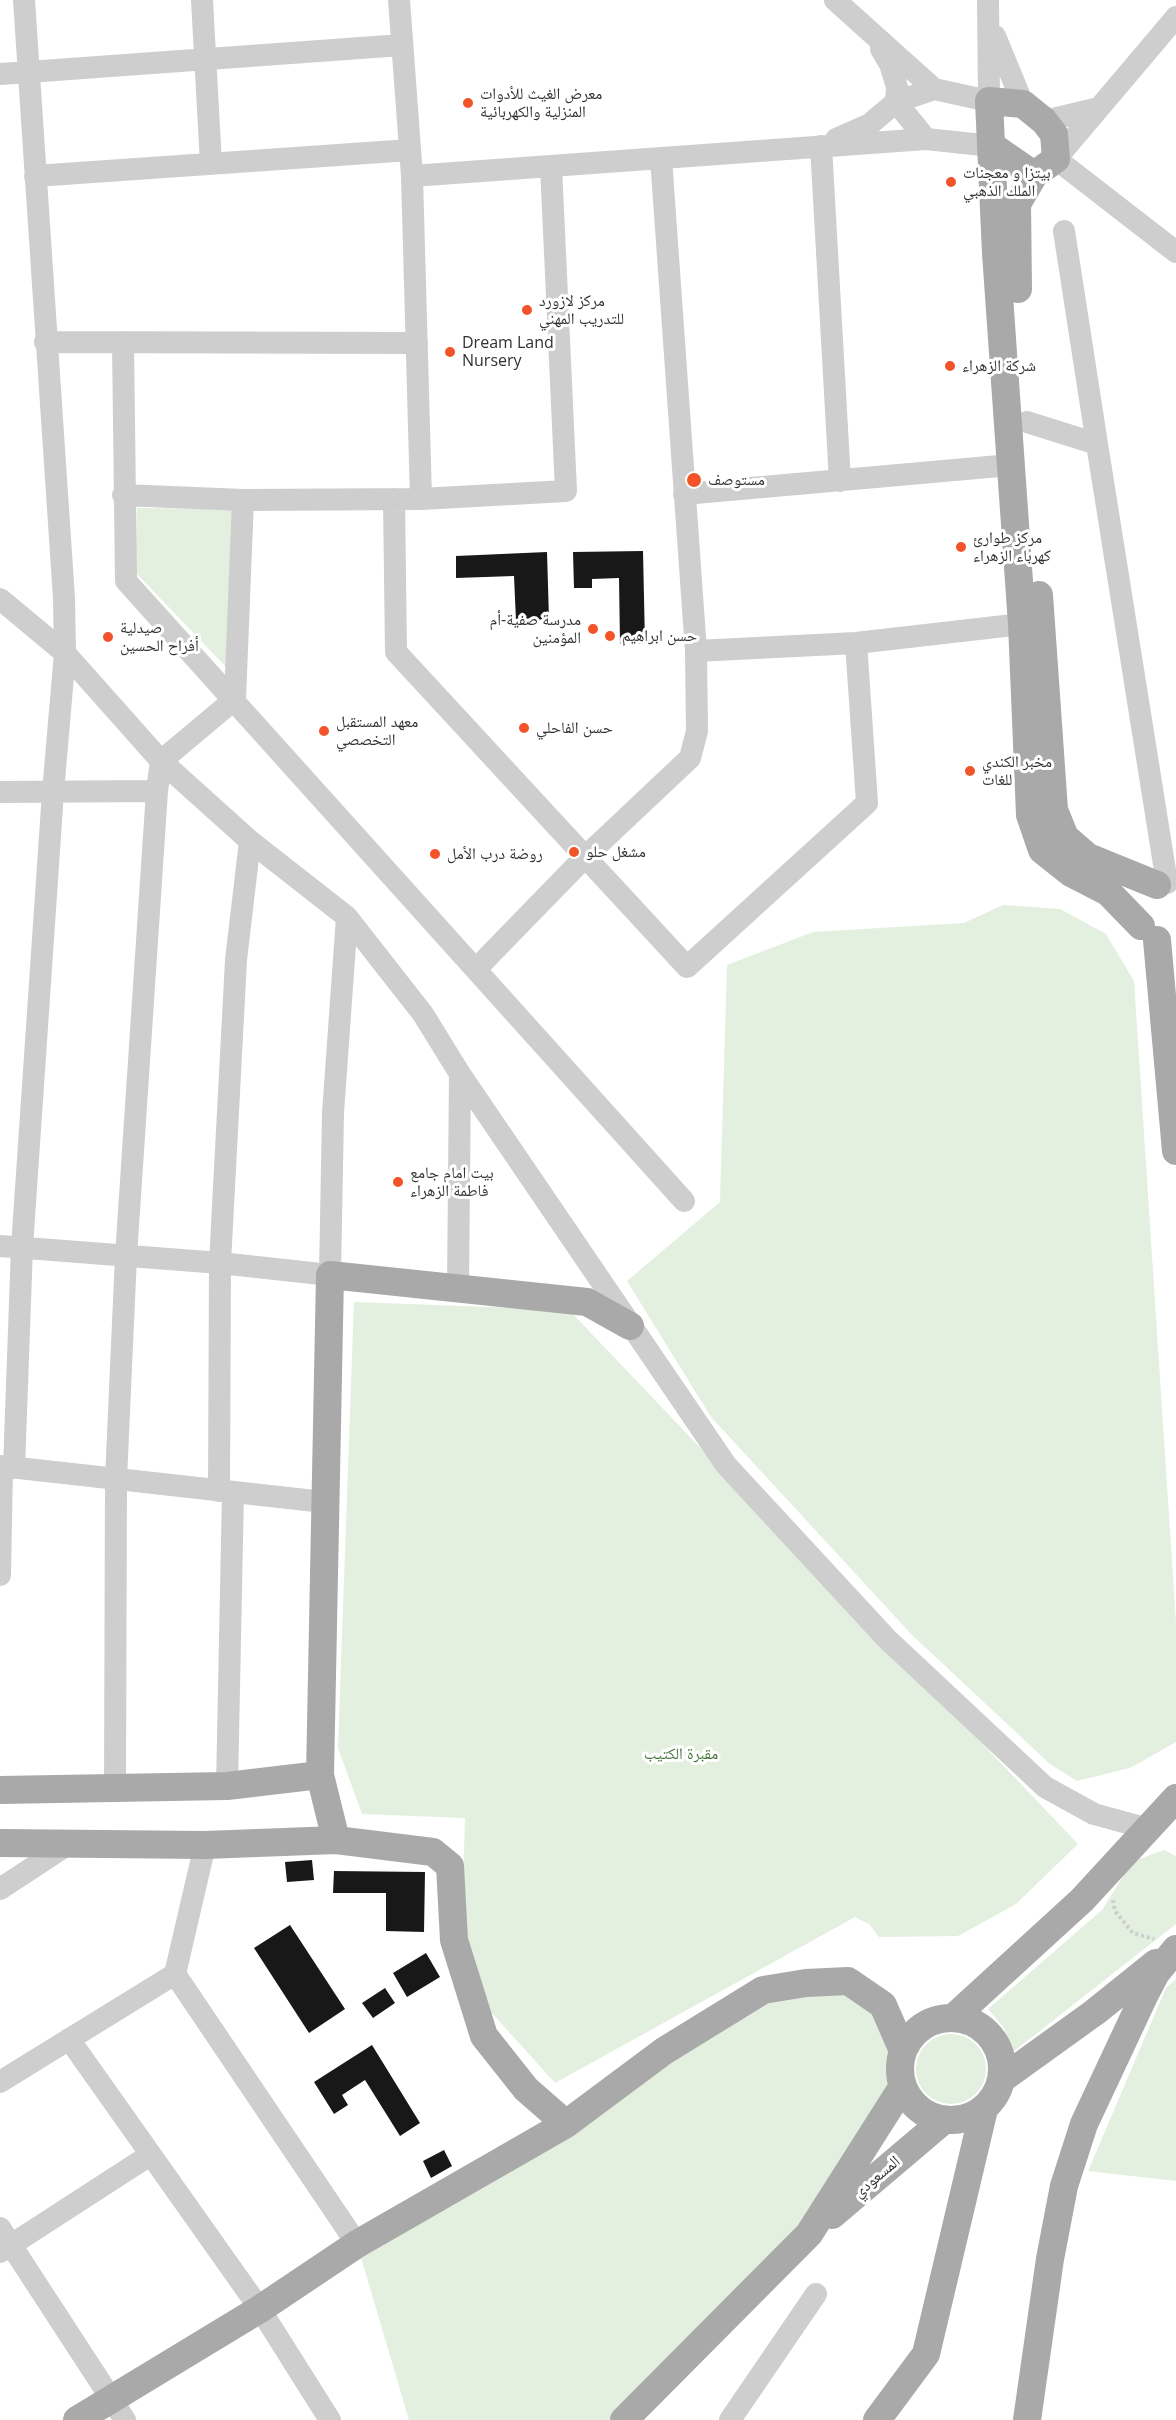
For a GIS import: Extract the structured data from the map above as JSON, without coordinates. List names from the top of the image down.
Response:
{
  "streets": {
    "main road": ["المسعودي"]
  },
  "parks": ["مقبرة الكتيب"],
  "places": [
    "معرض الغيث للأدوات المنزلية والكهربائية",
    "بيتزا و معجنات الملك الذهبي",
    "مركز لازورد للتدريب المهني",
    "Dream Land Nursery",
    "شركة الزهراء",
    "مستوصف",
    "مركز طوارئ كهرباء الزهراء",
    "مدرسة صفية-أم المؤمنين",
    "حسن ابراهيم",
    "صيدلية أفراح الحسين",
    "حسن الفاحلي",
    "معهد المستقبل التخصصي",
    "مخبر الكندي للغات",
    "مشغل حلو",
    "روضة درب الأمل",
    "بيت امام جامع فاطمة الزهراء"
  ]
}
